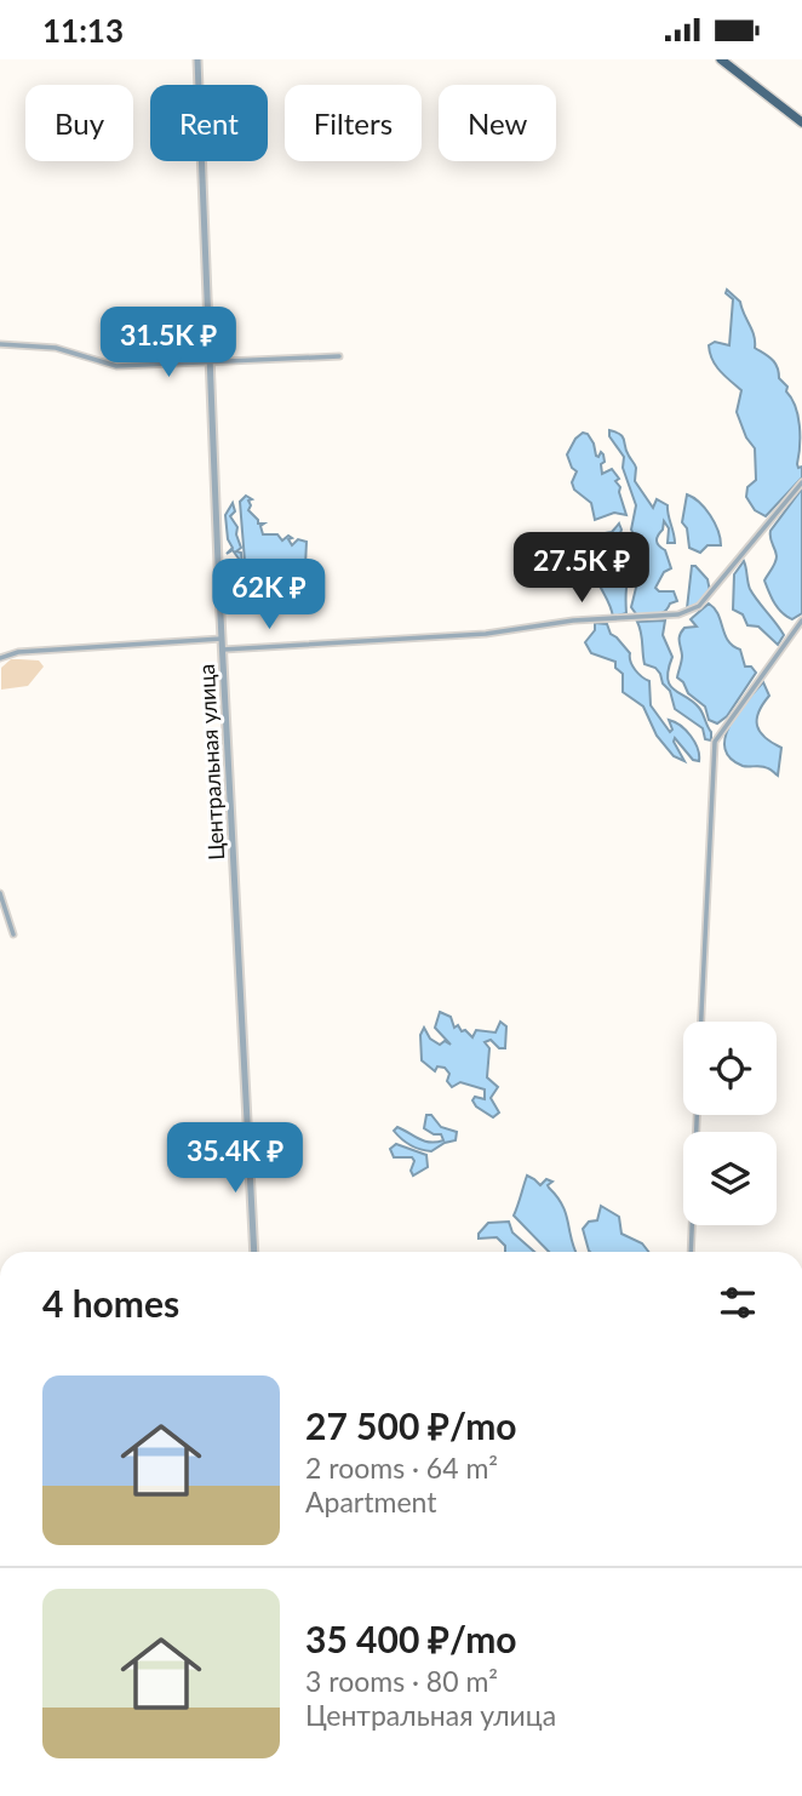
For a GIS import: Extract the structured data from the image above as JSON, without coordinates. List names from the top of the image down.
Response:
{
  "streets": {
    "street": ["Центральная улица"]
  },
  "page": {
    "status": "11:13",
    "chip": [
      "Buy",
      "Rent",
      "Filters",
      "New"
    ],
    "price": [
      "31.5K ₽",
      "27.5K ₽",
      "62K ₽",
      "35.4K ₽"
    ],
    "heading": "4 homes",
    "list": [
      {
        "name": "27 500 ₽/mo",
        "note": "2 rooms · 64 m² · Apartment"
      },
      {
        "name": "35 400 ₽/mo",
        "note": "3 rooms · 80 m² · Центральная улица"
      }
    ]
  }
}
